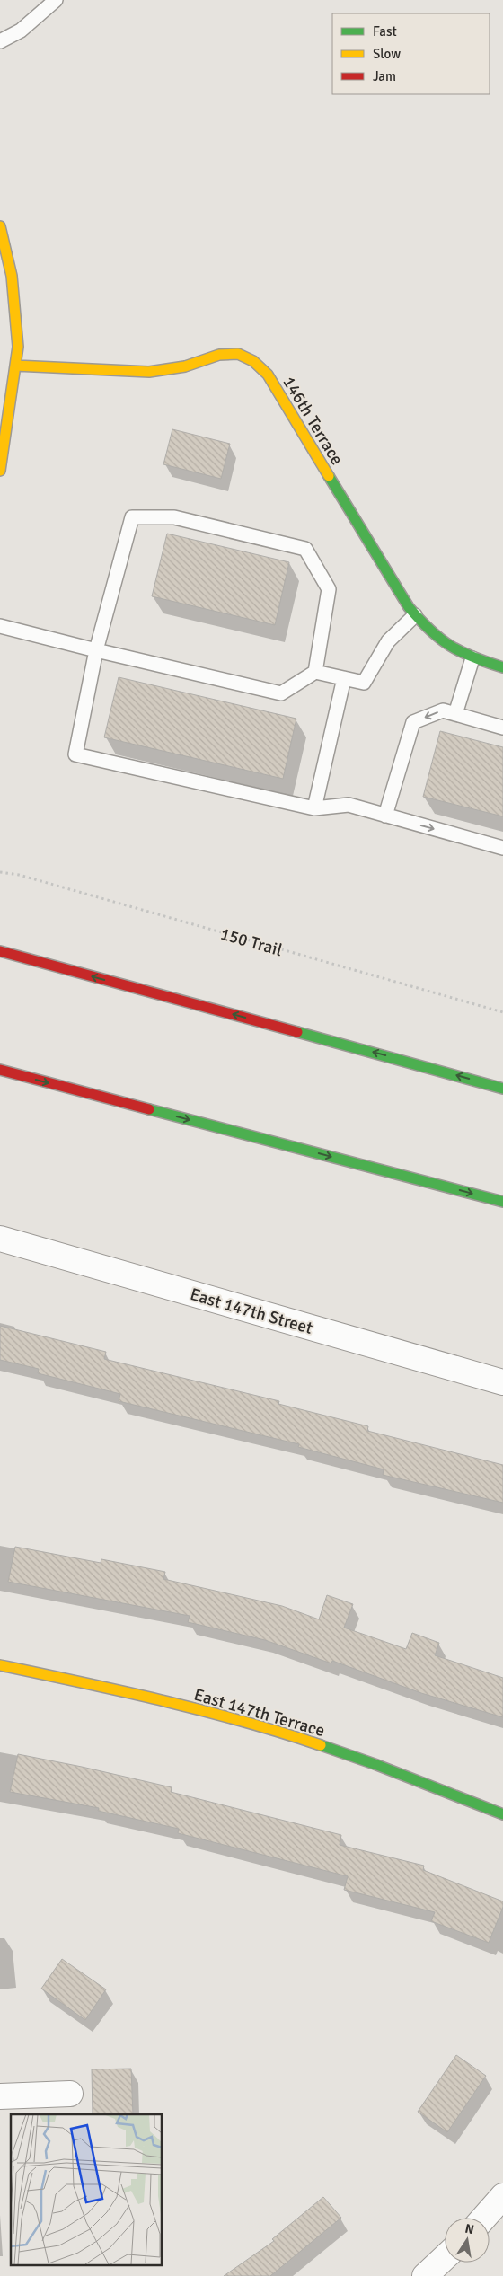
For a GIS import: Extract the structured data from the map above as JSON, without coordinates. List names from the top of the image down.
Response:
{
  "streets": {
    "street": ["146th Terrace", "East 147th Street", "East 147th Terrace"],
    "path": ["150 Trail"]
  },
  "legend": ["Fast", "Slow", "Jam"],
  "north": "top"
}
